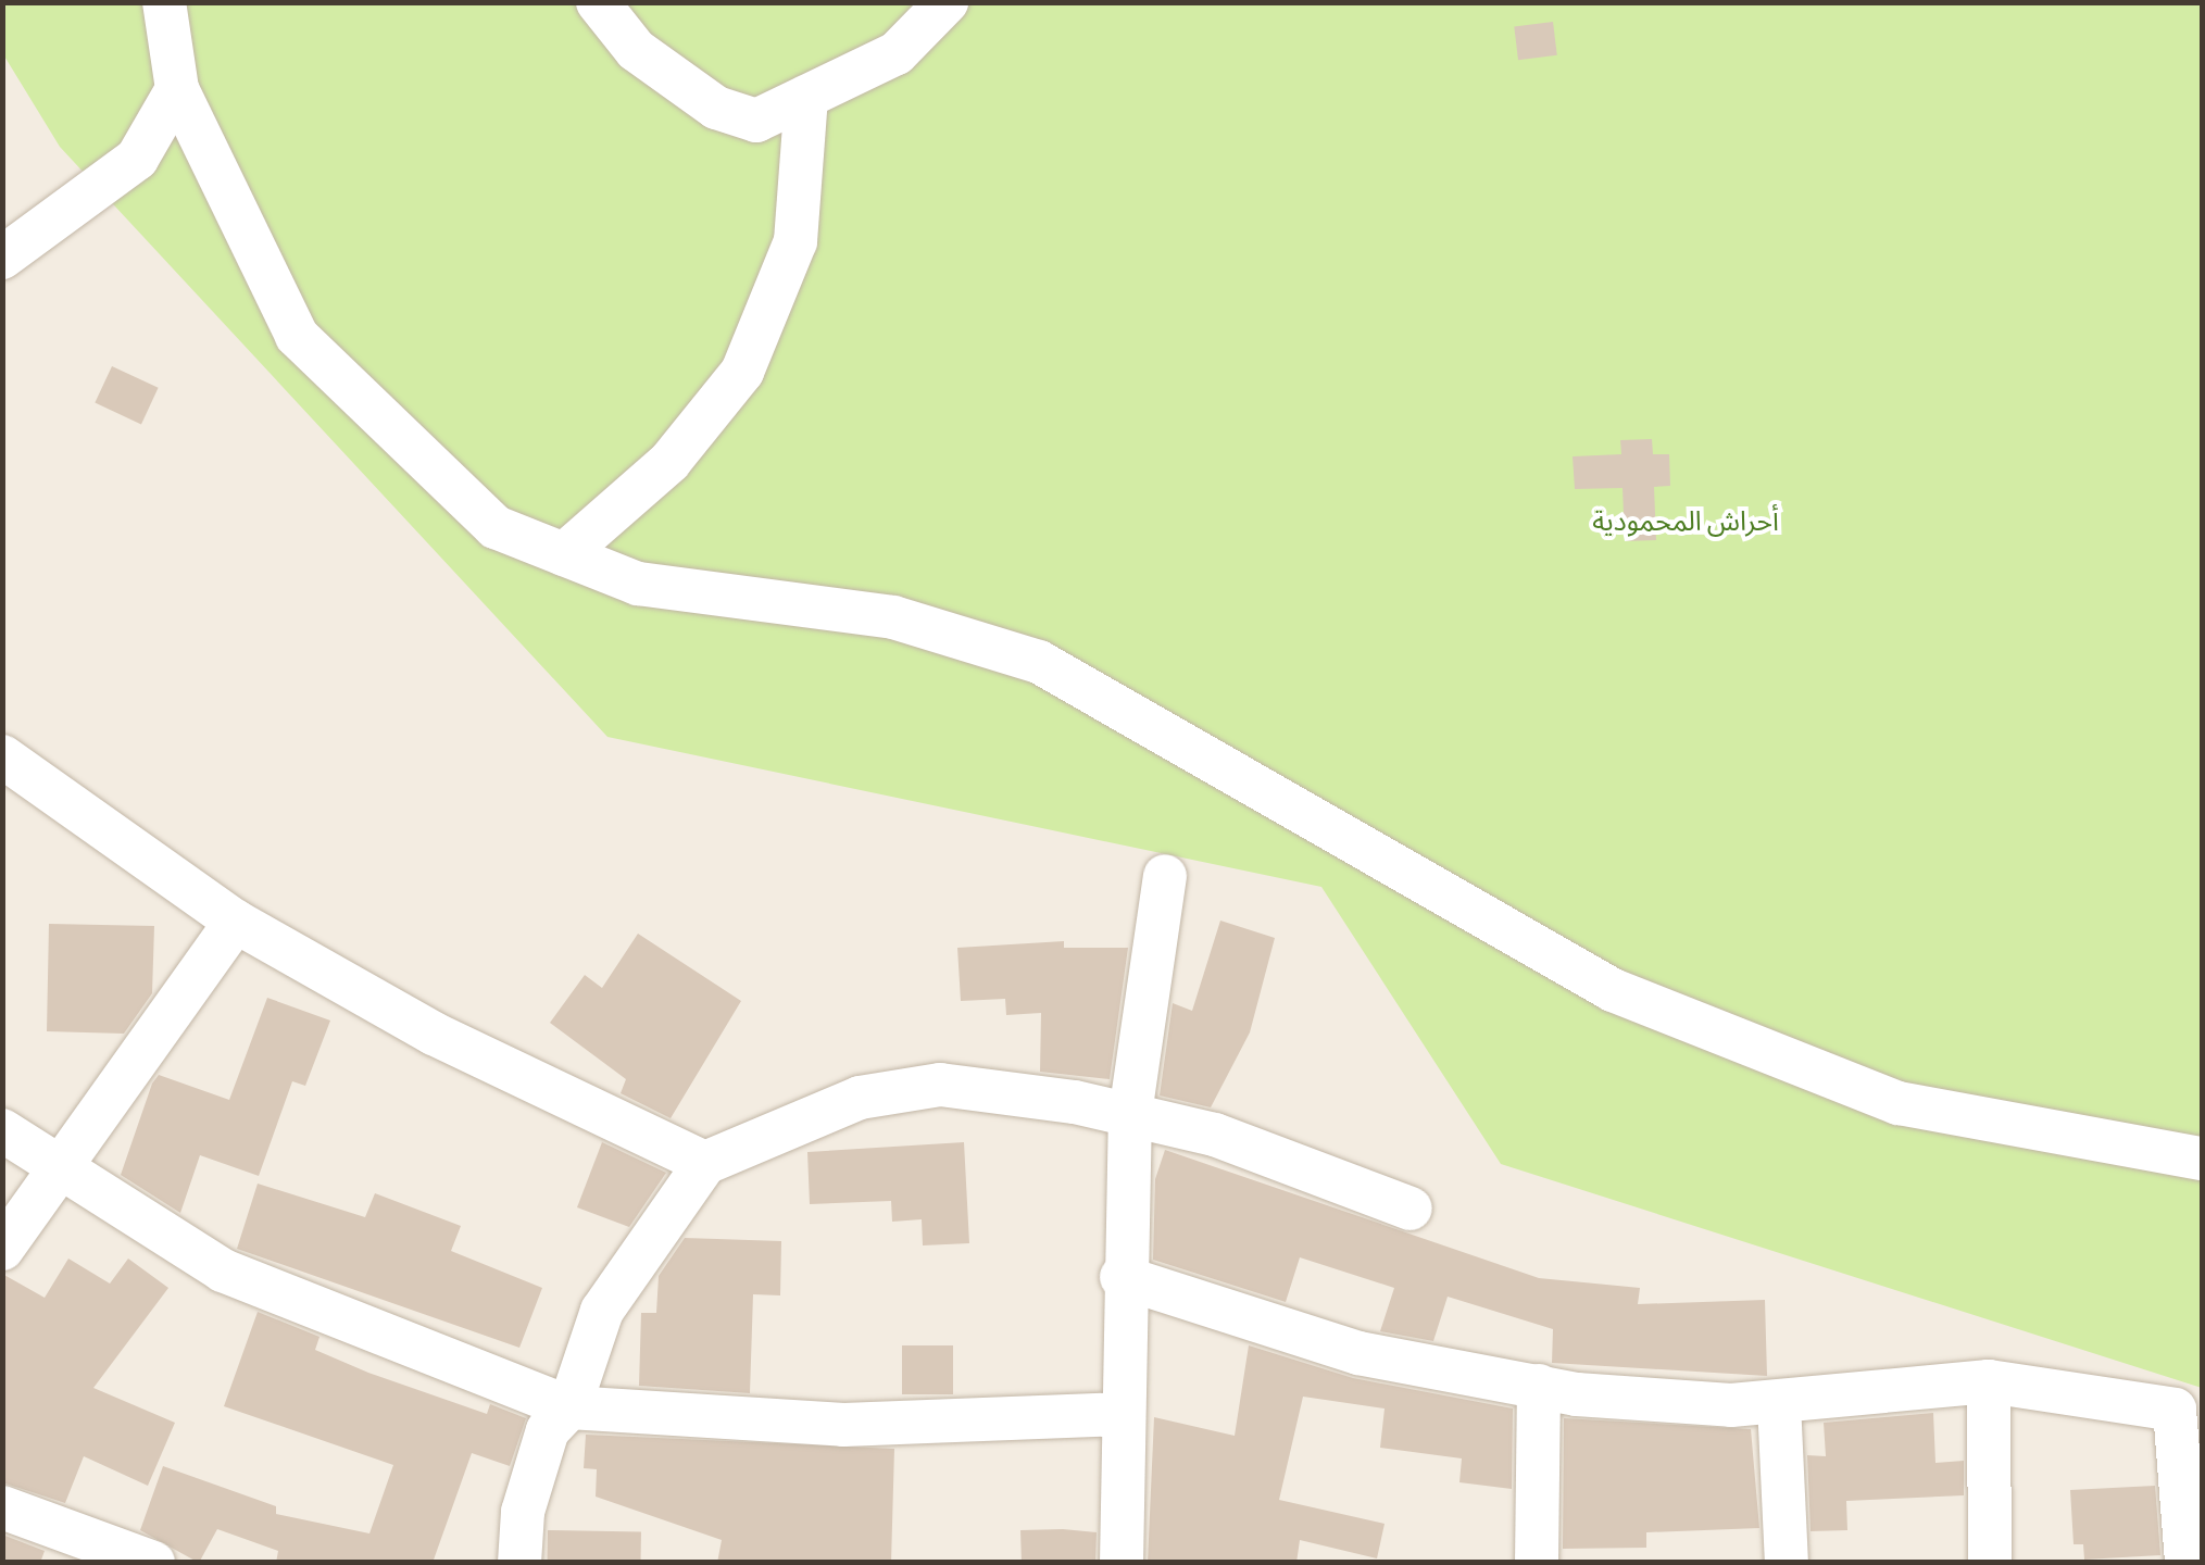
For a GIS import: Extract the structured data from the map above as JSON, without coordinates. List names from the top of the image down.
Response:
{
  "parks": ["أحراش المحمودية"]
}
